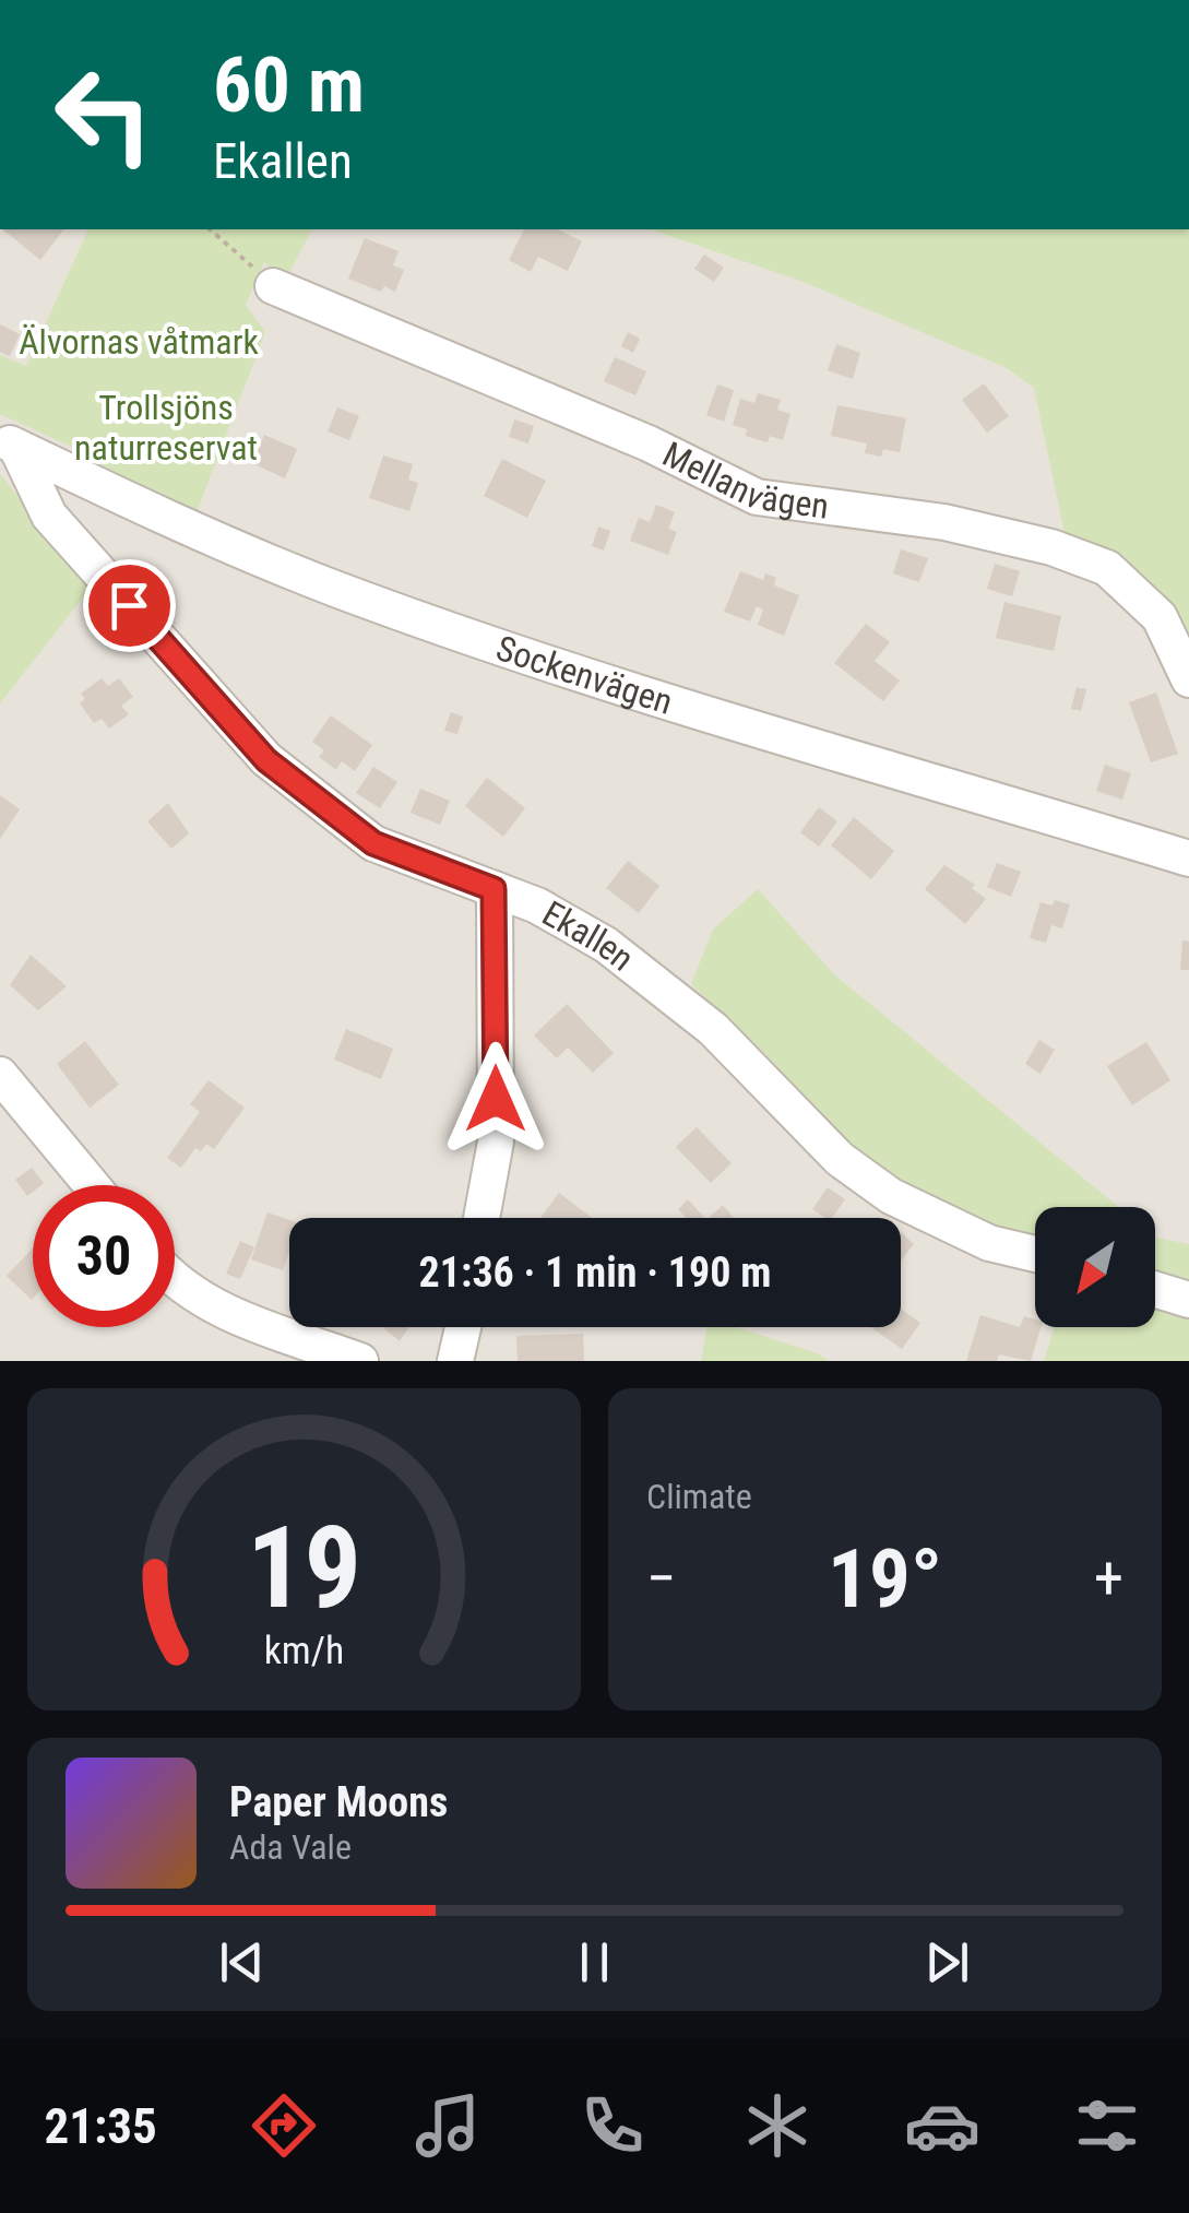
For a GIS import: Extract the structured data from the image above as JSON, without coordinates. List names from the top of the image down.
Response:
{
  "streets": {
    "street": ["Mellanvägen", "Sockenvägen", "Ekallen"]
  },
  "crossings": [
    ["Sockenvägen", "Ekallen"]
  ],
  "parks": ["Älvornas våtmark", "Trollsjöns naturreservat"],
  "north": "bottom left",
  "page": {
    "turn": ["60 m", "Ekallen"],
    "limit": "30",
    "trip": "21:36 · 1 min · 190 m",
    "tile": "Climate",
    "heat": ["−", "19°", "+"],
    "song": ["Paper Moons", "Ada Vale"],
    "tabs": "21:35",
    "gauge": ["19", "km/h"]
  }
}
